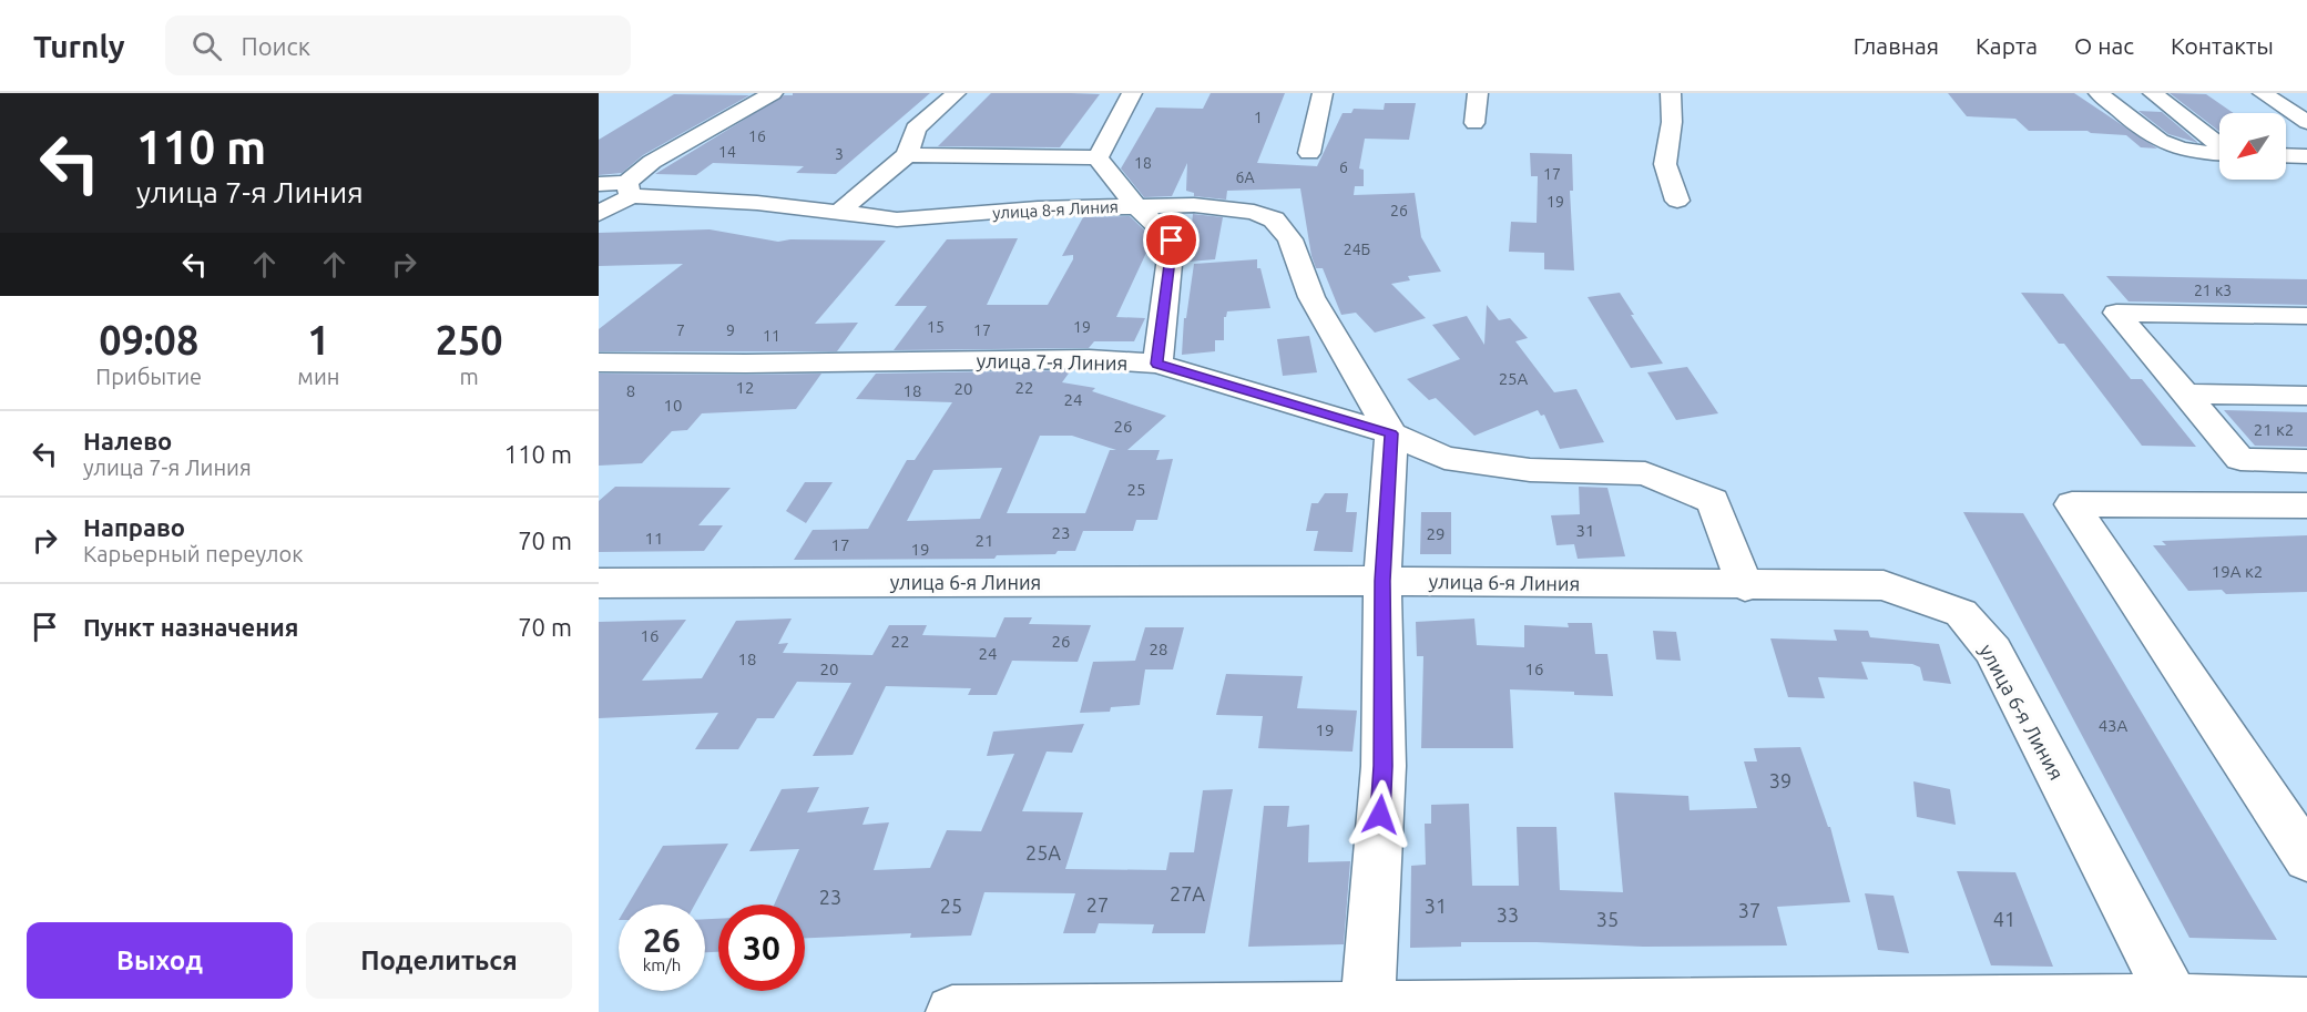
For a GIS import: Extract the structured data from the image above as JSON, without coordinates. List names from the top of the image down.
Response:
{
  "streets": {
    "street": ["улица 8-я Линия", "улица 7-я Линия", "улица 6-я Линия"]
  },
  "crossings": [
    ["улица 8-я Линия", "улица 7-я Линия"],
    ["улица 7-я Линия", "улица 6-я Линия"]
  ],
  "house_numbers": [
    "1",
    "16",
    "14",
    "3",
    "18",
    "6",
    "17",
    "6А",
    "19",
    "26",
    "24Б",
    "21 к3",
    "15",
    "19",
    "7",
    "9",
    "17",
    "11",
    "25А",
    "12",
    "22",
    "20",
    "8",
    "18",
    "24",
    "10",
    "26",
    "21 к2",
    "25",
    "31",
    "23",
    "29",
    "11",
    "21",
    "17",
    "19",
    "19А к2",
    "16",
    "22",
    "26",
    "28",
    "24",
    "18",
    "20",
    "16",
    "43А",
    "19",
    "39",
    "25А",
    "27А",
    "23",
    "27",
    "25",
    "31",
    "37",
    "33",
    "35",
    "41"
  ],
  "north": "bottom left",
  "page": {
    "header": "Turnly",
    "search": "Поиск",
    "nav": [
      "Главная",
      "Карта",
      "О нас",
      "Контакты"
    ],
    "turn": ["110 m", "улица 7-я Линия"],
    "eta": [
      "09:08",
      "Прибытие",
      "1",
      "мин",
      "250",
      "m"
    ],
    "list": [
      {
        "name": "Налево",
        "note": "улица 7-я Линия",
        "value": "110 m"
      },
      {
        "name": "Направо",
        "note": "Карьерный переулок",
        "value": "70 m"
      },
      {
        "name": "Пункт назначения",
        "value": "70 m"
      }
    ],
    "speed": "26 km/h",
    "limit": "30",
    "buttons": ["Выход", "Поделиться"]
  }
}
